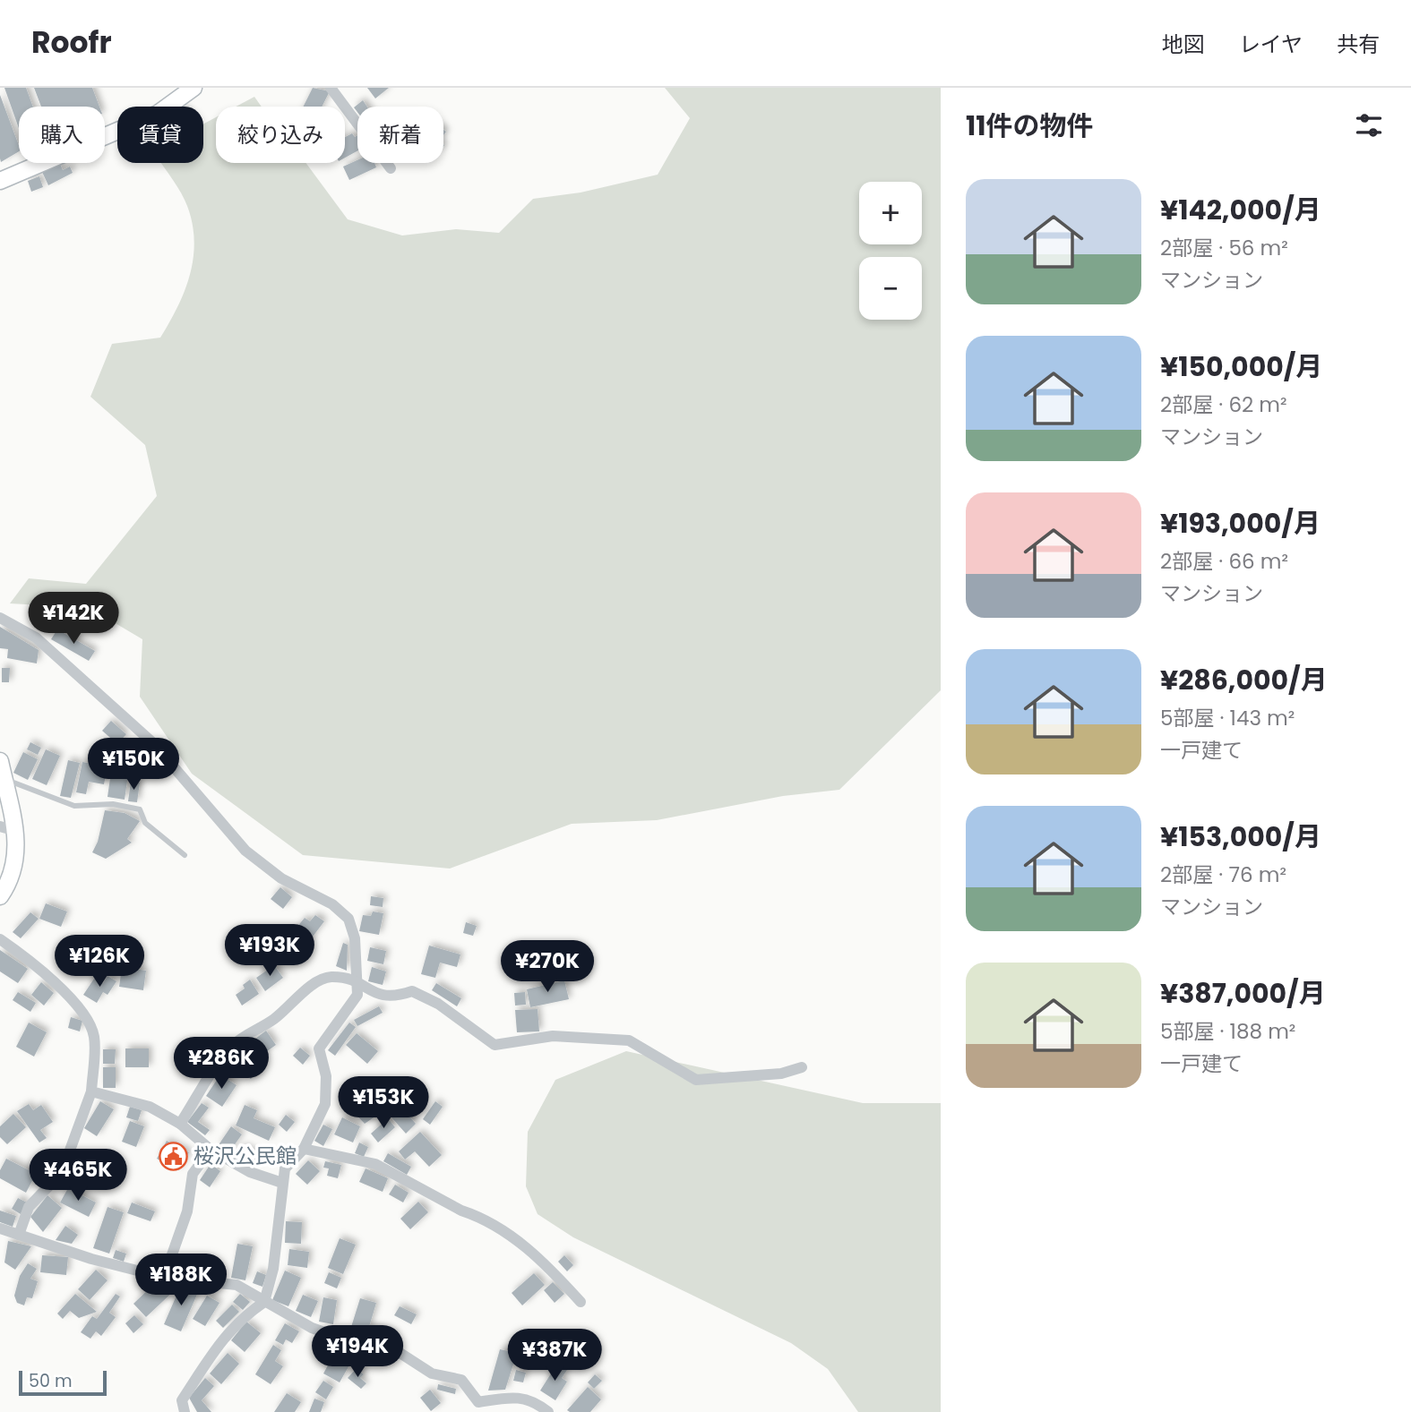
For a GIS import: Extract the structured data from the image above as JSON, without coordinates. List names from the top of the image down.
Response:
{
  "places": {
    "public building": ["桜沢公民館"]
  },
  "scale_bar": "50 m",
  "page": {
    "header": "Roofr",
    "nav": ["地図", "レイヤ", "共有"],
    "heading": "11件の物件",
    "chip": [
      "購入",
      "賃貸",
      "絞り込み",
      "新着"
    ],
    "list": [
      {
        "name": "¥142,000/月",
        "note": "2部屋 · 56 m² · マンション"
      },
      {
        "name": "¥150,000/月",
        "note": "2部屋 · 62 m² · マンション"
      },
      {
        "name": "¥193,000/月",
        "note": "2部屋 · 66 m² · マンション"
      },
      {
        "name": "¥286,000/月",
        "note": "5部屋 · 143 m² · 一戸建て"
      },
      {
        "name": "¥153,000/月",
        "note": "2部屋 · 76 m² · マンション"
      },
      {
        "name": "¥387,000/月",
        "note": "5部屋 · 188 m² · 一戸建て"
      }
    ],
    "map_buttons": ["+", "−"],
    "price": [
      "¥142K",
      "¥150K",
      "¥193K",
      "¥126K",
      "¥270K",
      "¥286K",
      "¥153K",
      "¥465K",
      "¥188K",
      "¥194K",
      "¥387K"
    ],
    "scale": "50 m"
  }
}
